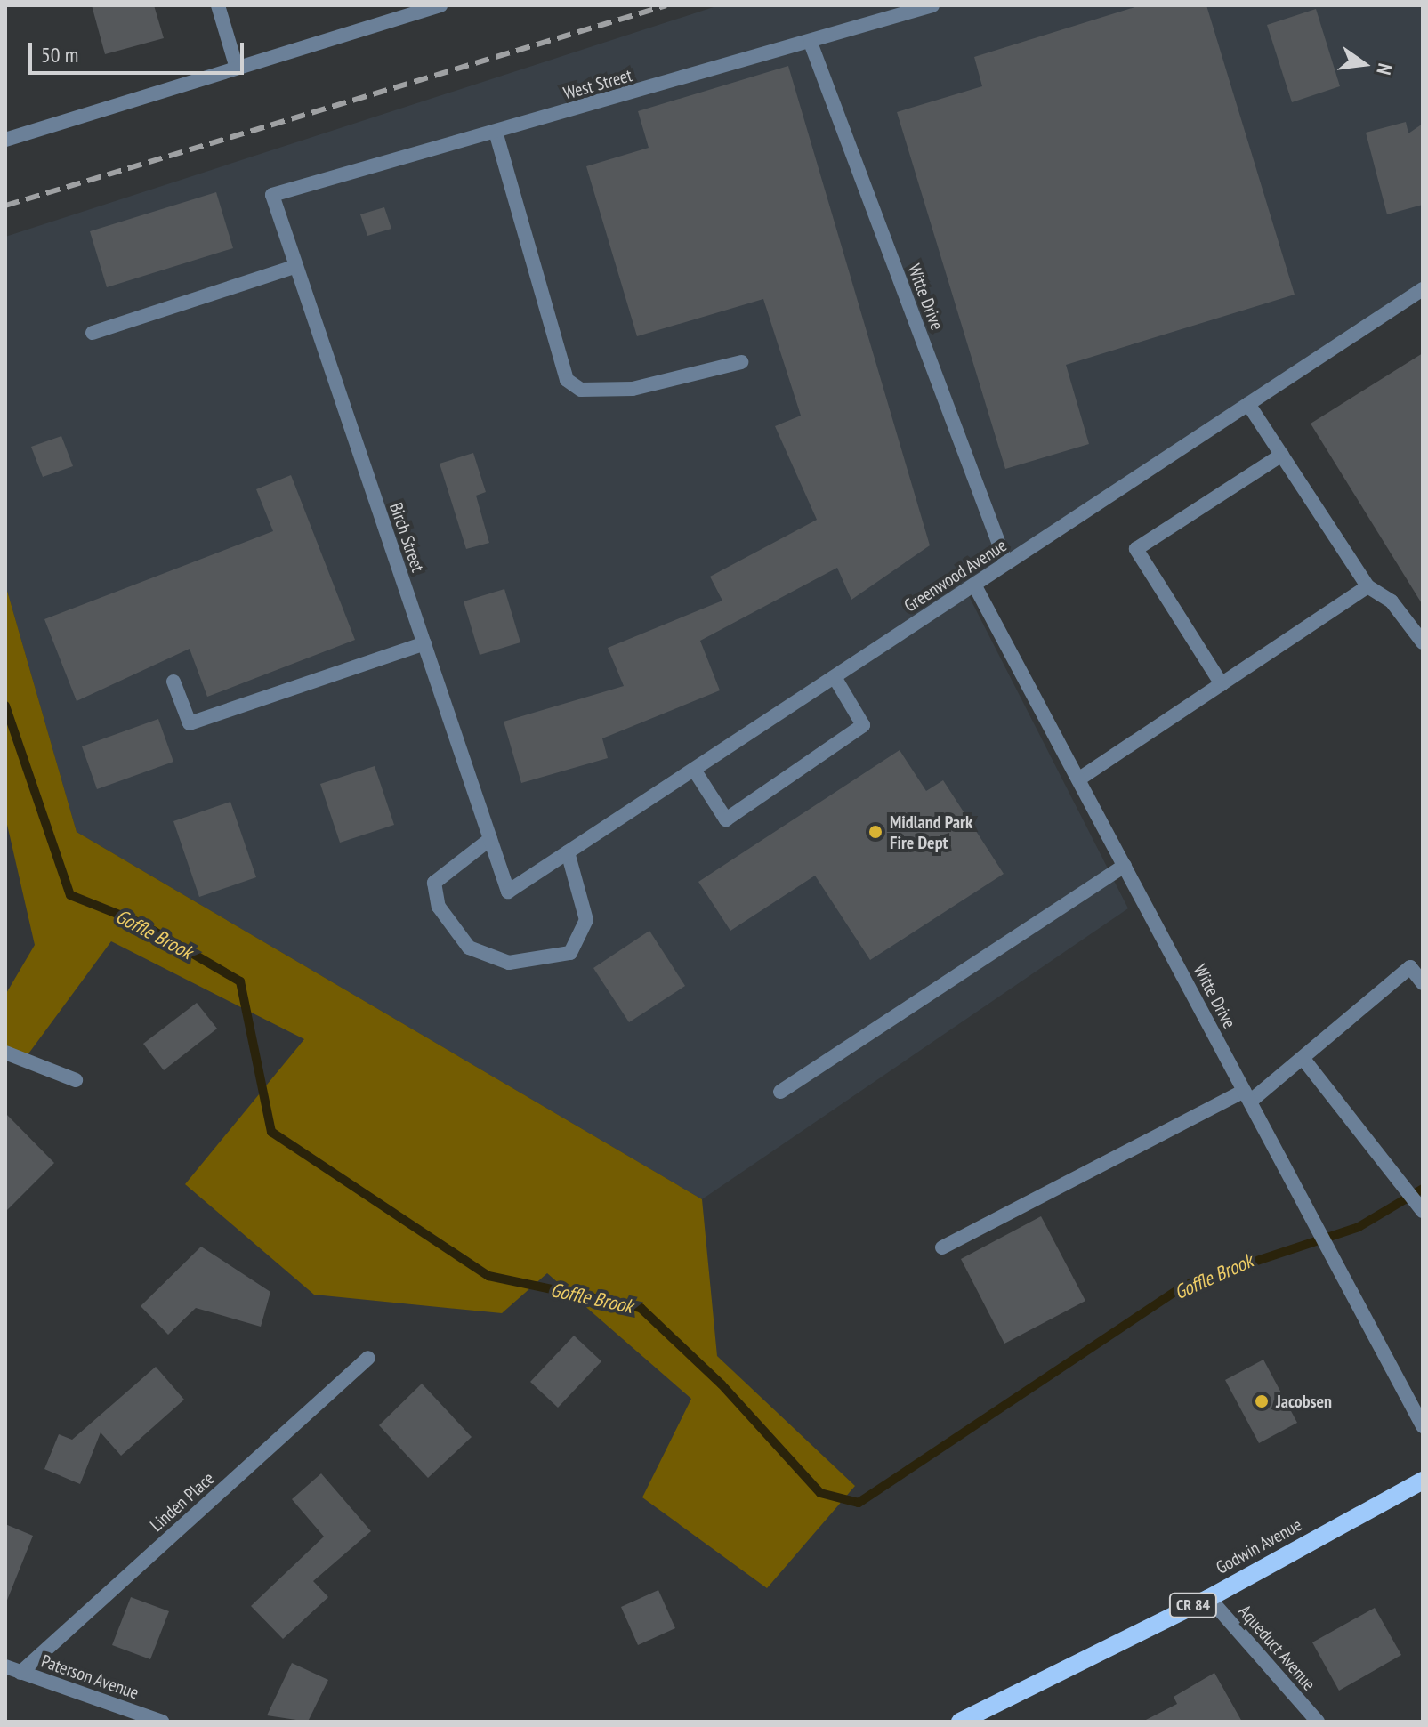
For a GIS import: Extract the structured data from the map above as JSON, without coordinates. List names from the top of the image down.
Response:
{
  "streets": {
    "main road": ["Godwin Avenue", "CR 84"],
    "street": [
      "West Street",
      "Witte Drive",
      "Birch Street",
      "Greenwood Avenue",
      "Linden Place",
      "Aqueduct Avenue",
      "Paterson Avenue"
    ]
  },
  "crossings": [
    ["West Street", "Witte Drive"],
    ["West Street", "Birch Street"],
    ["Witte Drive", "Greenwood Avenue"],
    ["Birch Street", "Greenwood Avenue"],
    ["Linden Place", "Paterson Avenue"],
    ["Godwin Avenue", "Aqueduct Avenue"]
  ],
  "water": ["Goffle Brook"],
  "places": ["Midland Park Fire Dept", "Jacobsen"],
  "scale_bar": "50 m",
  "north": "right"
}
